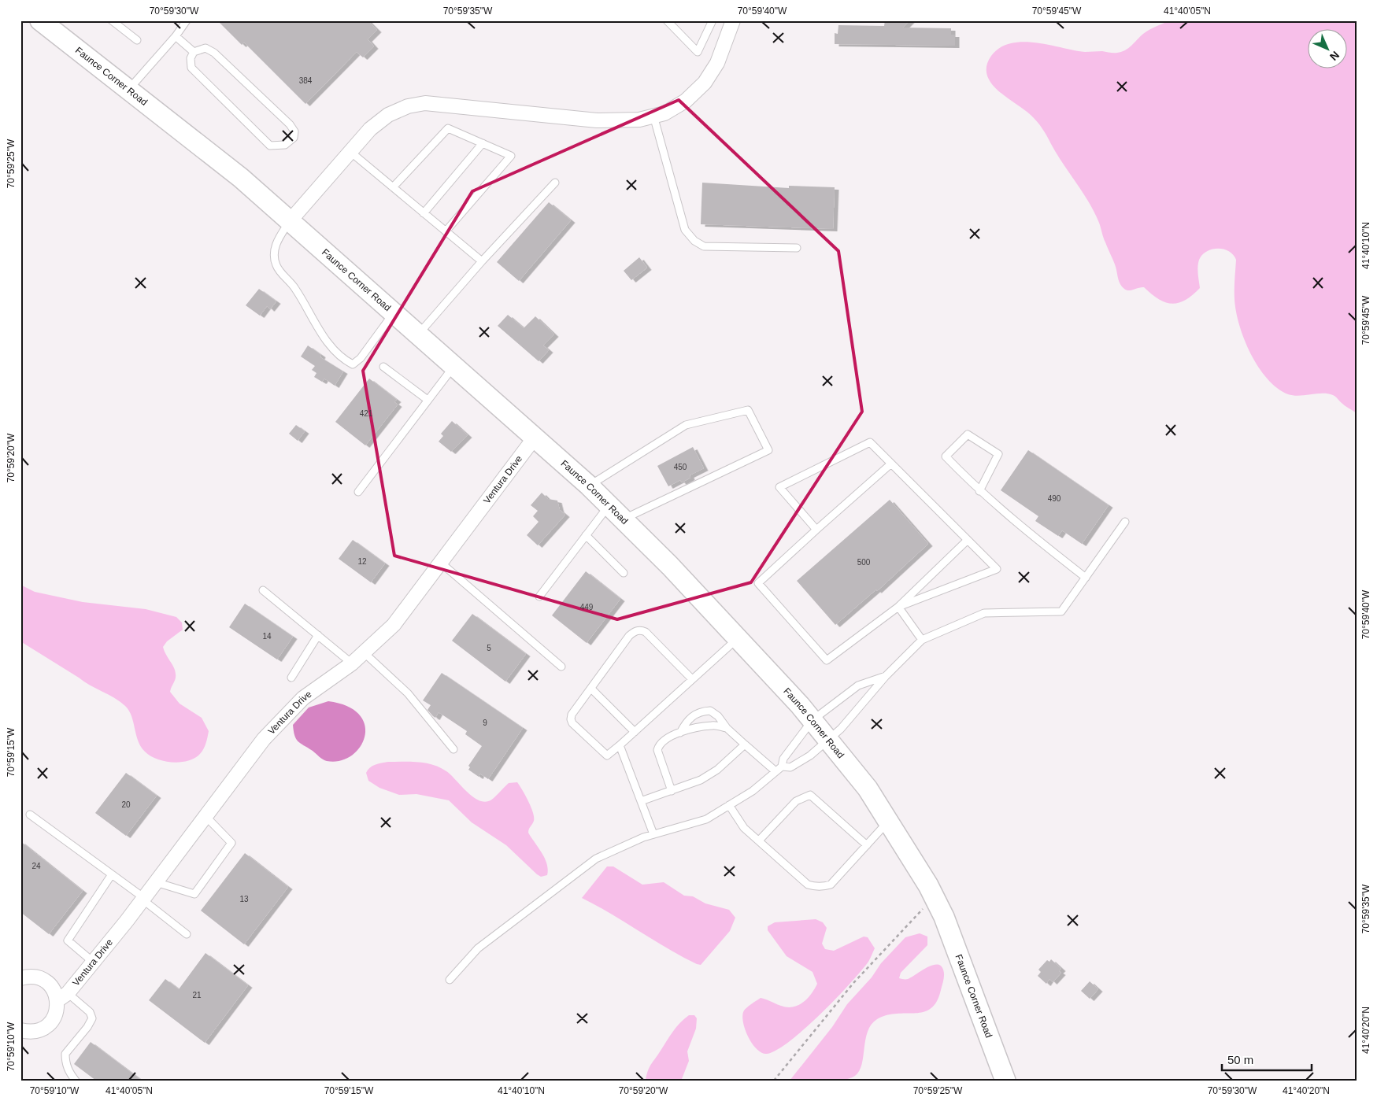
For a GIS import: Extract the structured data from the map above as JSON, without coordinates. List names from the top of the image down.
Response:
{
  "streets": {
    "main road": ["Faunce Corner Road"],
    "street": ["Ventura Drive"]
  },
  "crossings": [
    ["Faunce Corner Road", "Ventura Drive"]
  ],
  "house_numbers": [
    "384",
    "421",
    "450",
    "490",
    "12",
    "500",
    "449",
    "14",
    "5",
    "9",
    "20",
    "24",
    "13",
    "21"
  ],
  "scale_bar": "50 m",
  "north": "bottom right",
  "coordinates": [
    "70°59'30\"W",
    "70°59'35\"W",
    "70°59'40\"W",
    "70°59'45\"W",
    "41°40'05\"N",
    "70°59'25\"W",
    "41°40'10\"N",
    "70°59'20\"W",
    "70°59'15\"W",
    "41°40'20\"N",
    "70°59'10\"W"
  ]
}
